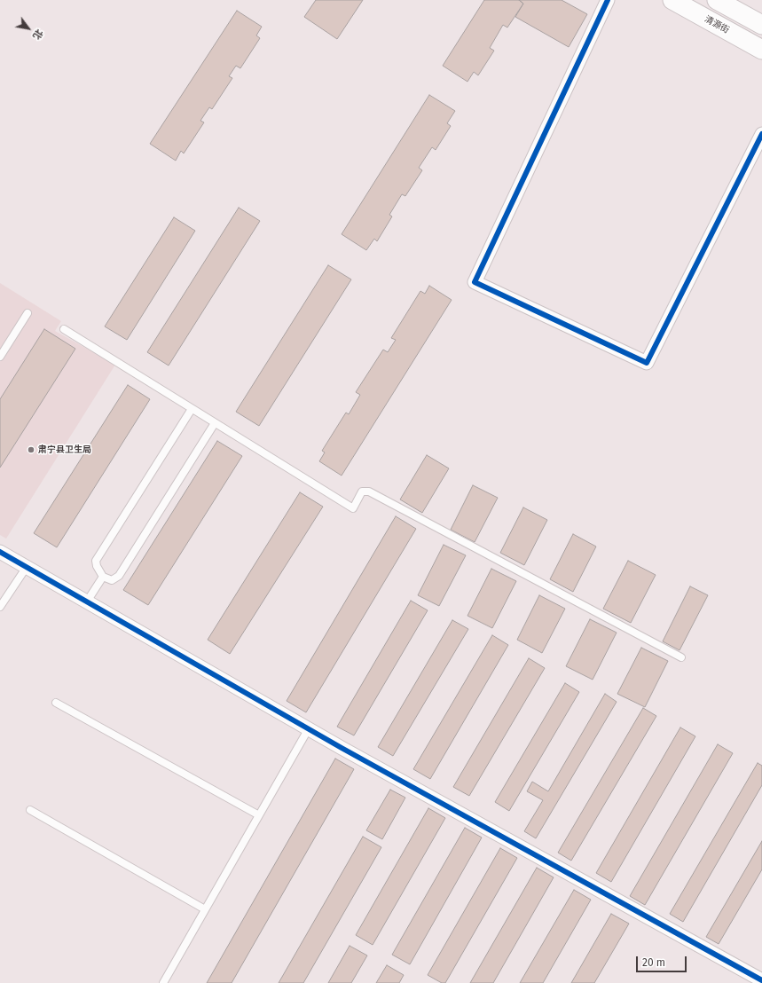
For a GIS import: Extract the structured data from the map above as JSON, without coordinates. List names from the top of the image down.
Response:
{
  "streets": {
    "main road": ["清源街"]
  },
  "places": ["肃宁县卫生局"],
  "scale_bar": "20 m",
  "north": "bottom right"
}
